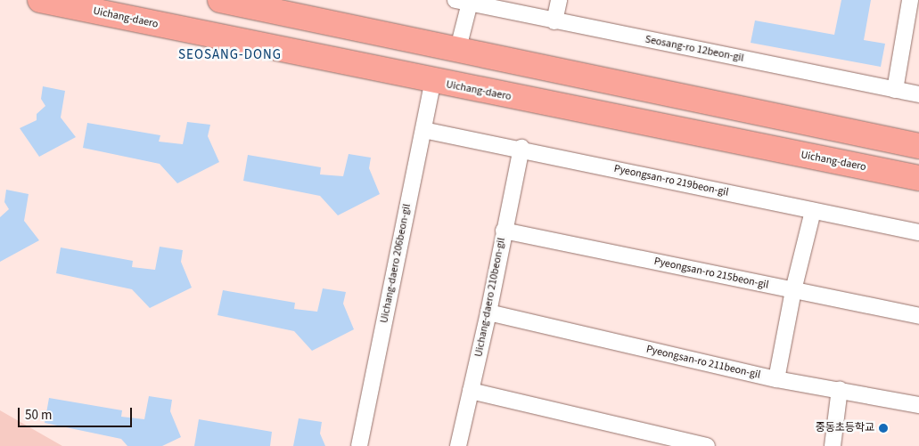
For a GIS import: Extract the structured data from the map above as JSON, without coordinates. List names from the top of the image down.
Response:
{
  "streets": {
    "main road": ["Uichang-daero"],
    "street": [
      "Seosang-ro 12beon-gil",
      "Pyeongsan-ro 219beon-gil",
      "Uichang-daero 206beon-gil",
      "Pyeongsan-ro 215beon-gil",
      "Uichang-daero 210beon-gil",
      "Pyeongsan-ro 211beon-gil"
    ]
  },
  "crossings": [
    ["Uichang-daero", "Uichang-daero 206beon-gil"],
    ["Pyeongsan-ro 219beon-gil", "Uichang-daero 206beon-gil"],
    ["Pyeongsan-ro 219beon-gil", "Uichang-daero 210beon-gil"],
    ["Pyeongsan-ro 215beon-gil", "Uichang-daero 210beon-gil"],
    ["Uichang-daero 210beon-gil", "Pyeongsan-ro 211beon-gil"]
  ],
  "districts": ["SEOSANG-DONG"],
  "places": ["중동초등학교"],
  "scale_bar": "50 m"
}
